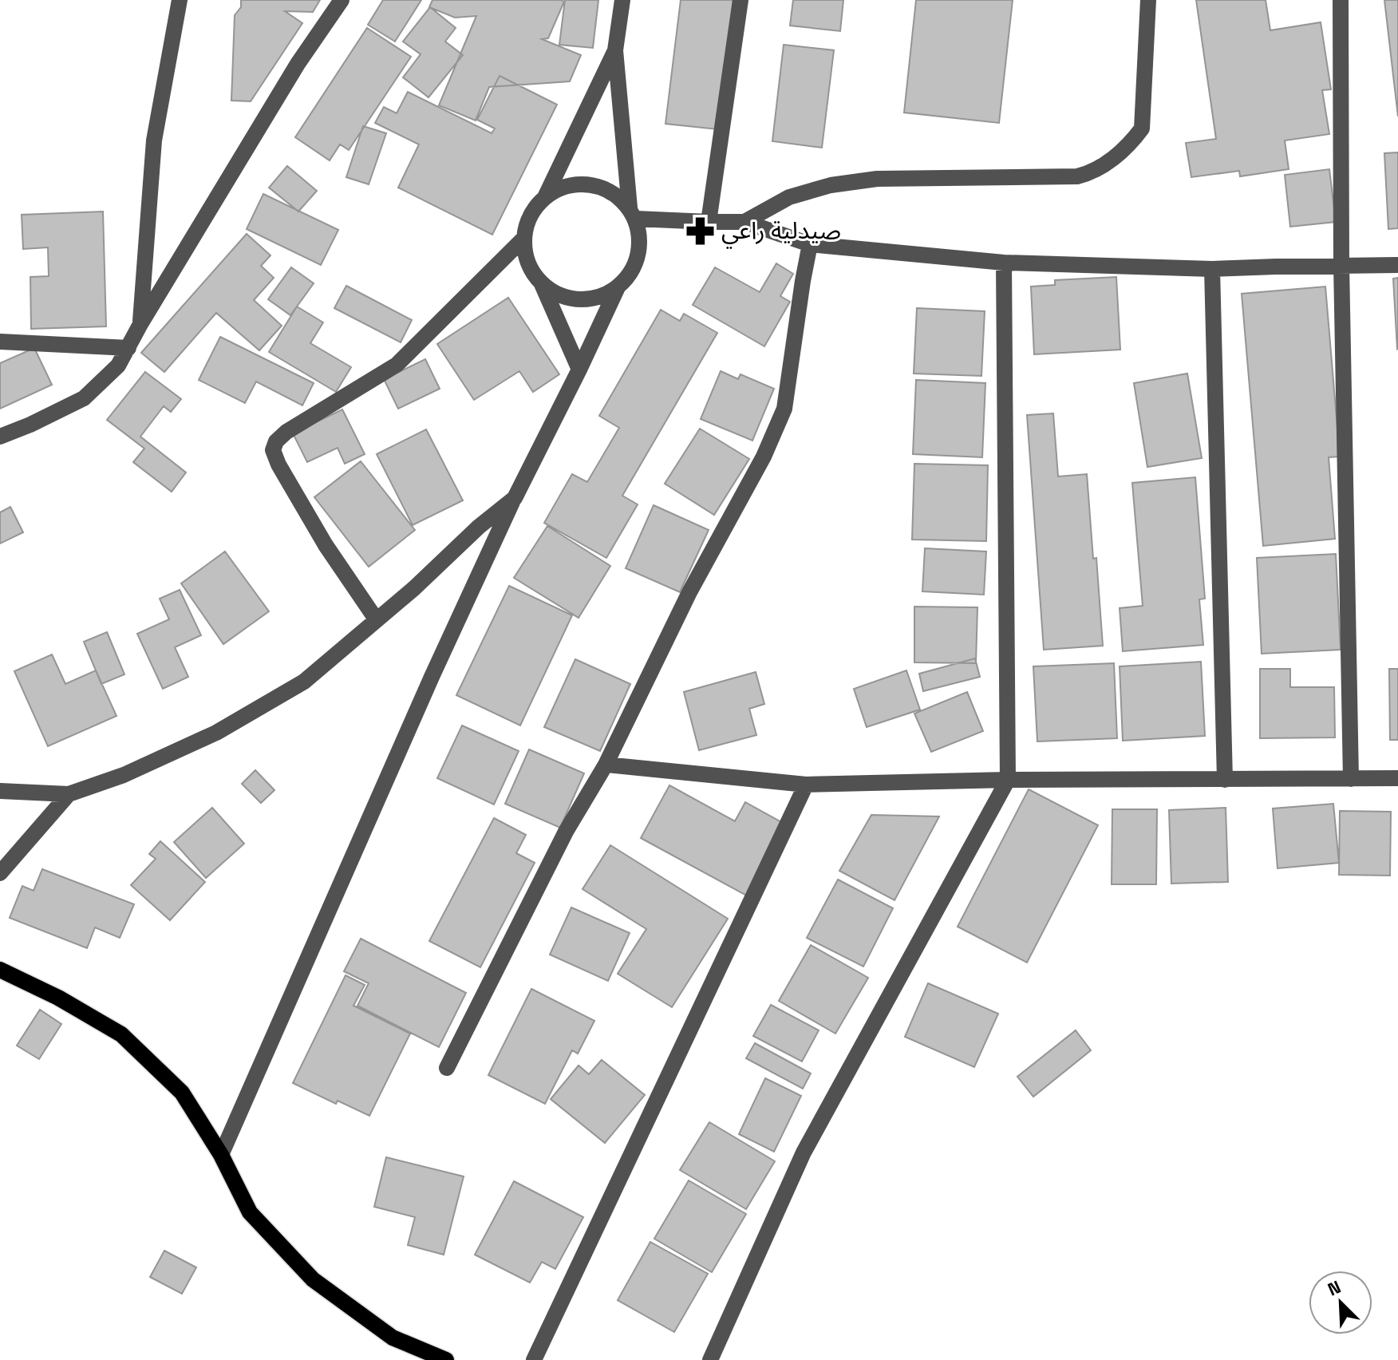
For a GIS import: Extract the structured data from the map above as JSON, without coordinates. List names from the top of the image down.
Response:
{
  "places": {
    "pharmacy": ["صيدلية راعي"]
  },
  "north": "top left"
}
